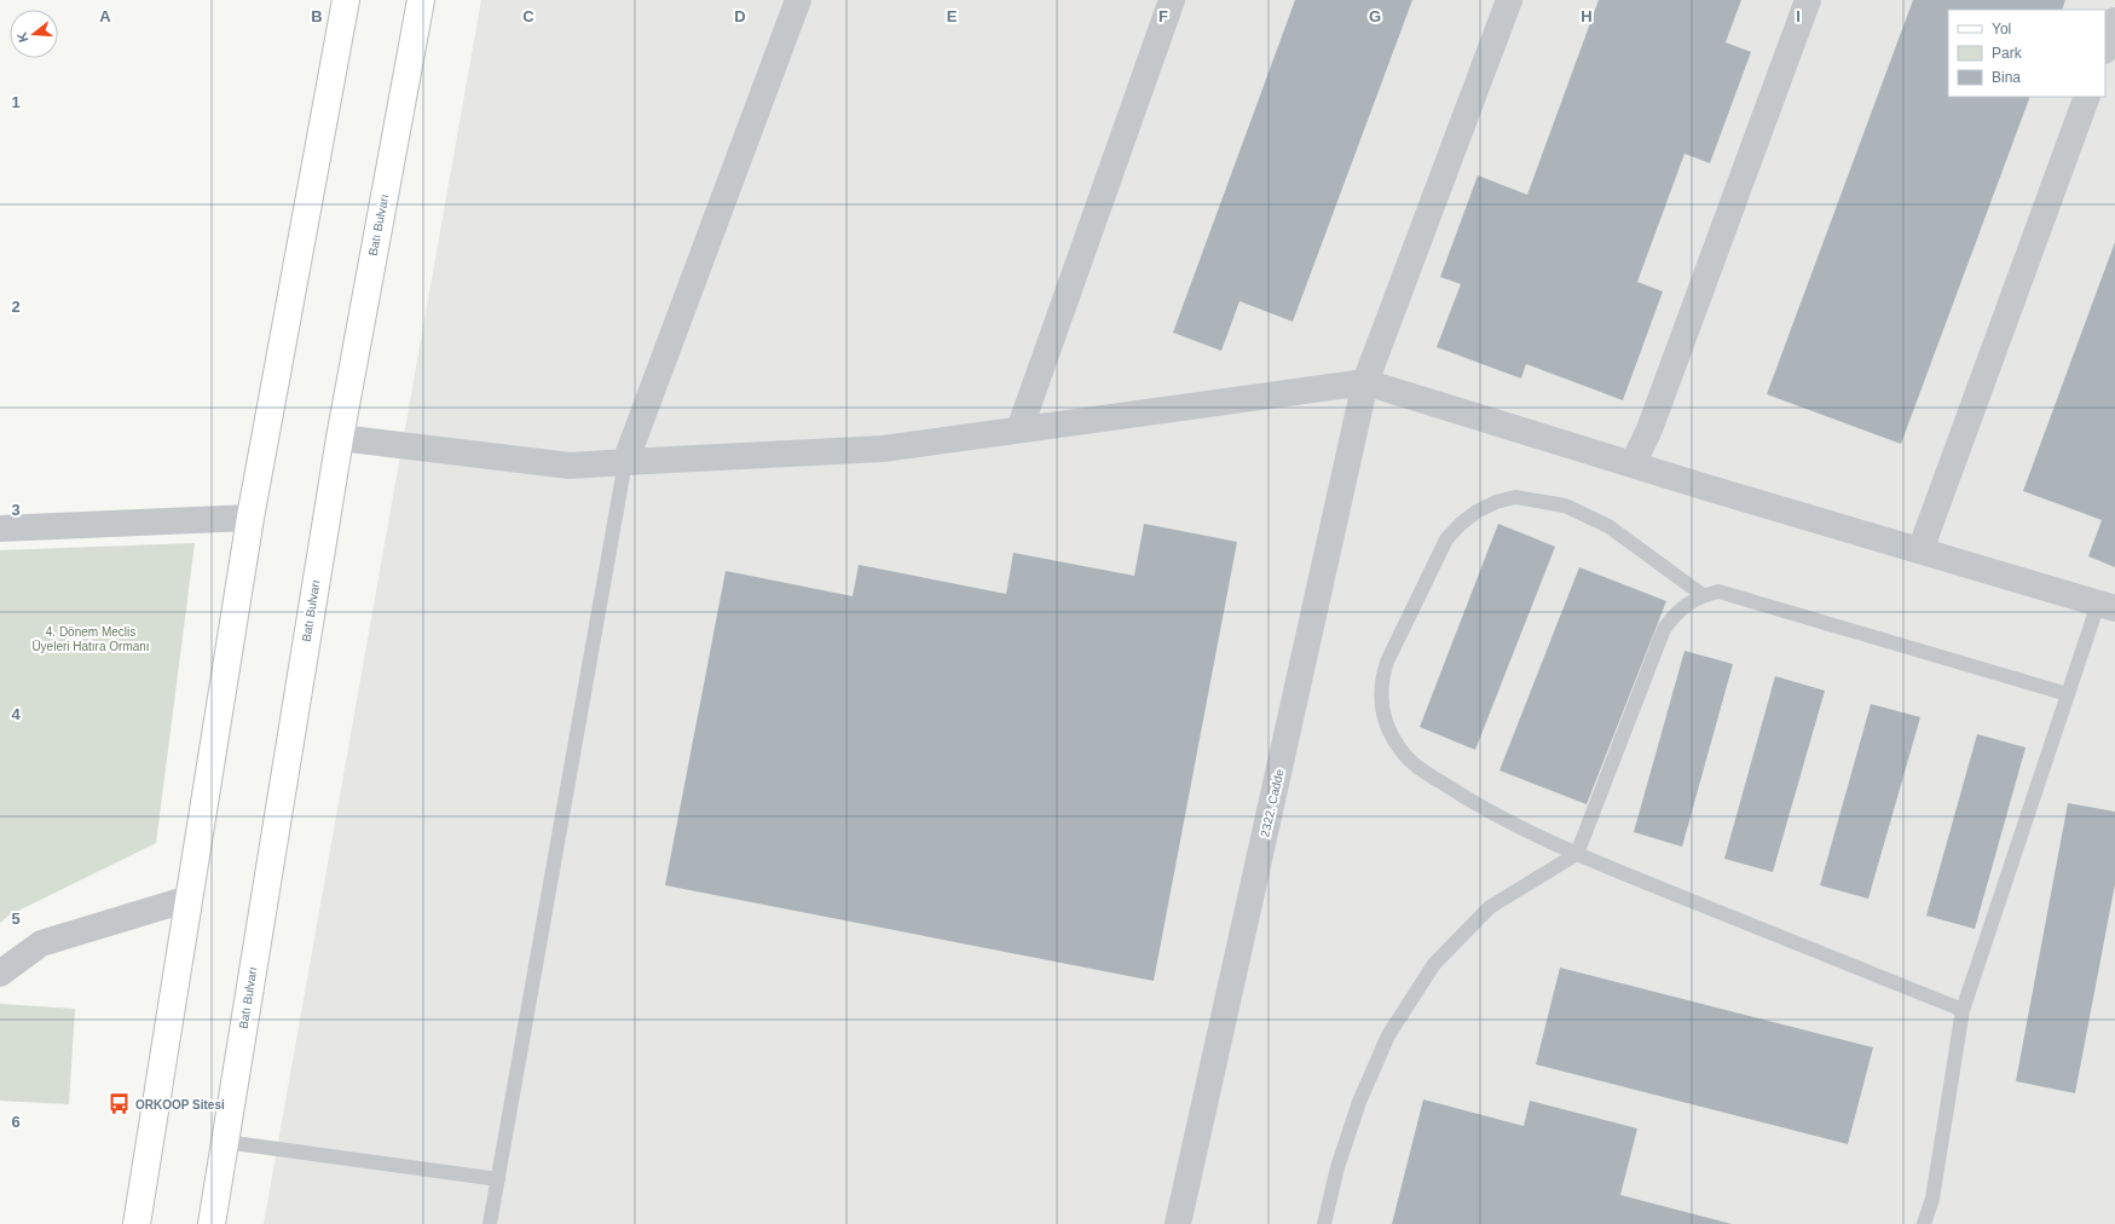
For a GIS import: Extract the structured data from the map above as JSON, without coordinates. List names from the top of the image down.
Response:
{
  "streets": {
    "main road": ["Batı Bulvarı"],
    "street": ["2322. Cadde"]
  },
  "parks": ["4. Dönem Meclis Üyeleri Hatıra Ormanı"],
  "places": {
    "bus stop": ["ORKOOP Sitesi"]
  },
  "legend": ["Yol", "Park", "Bina"],
  "north": "left",
  "grid": {
    "columns": [
      "A",
      "B",
      "C",
      "D",
      "E",
      "F",
      "G",
      "H",
      "I"
    ],
    "rows": [
      "1",
      "2",
      "3",
      "4",
      "5",
      "6"
    ]
  }
}
